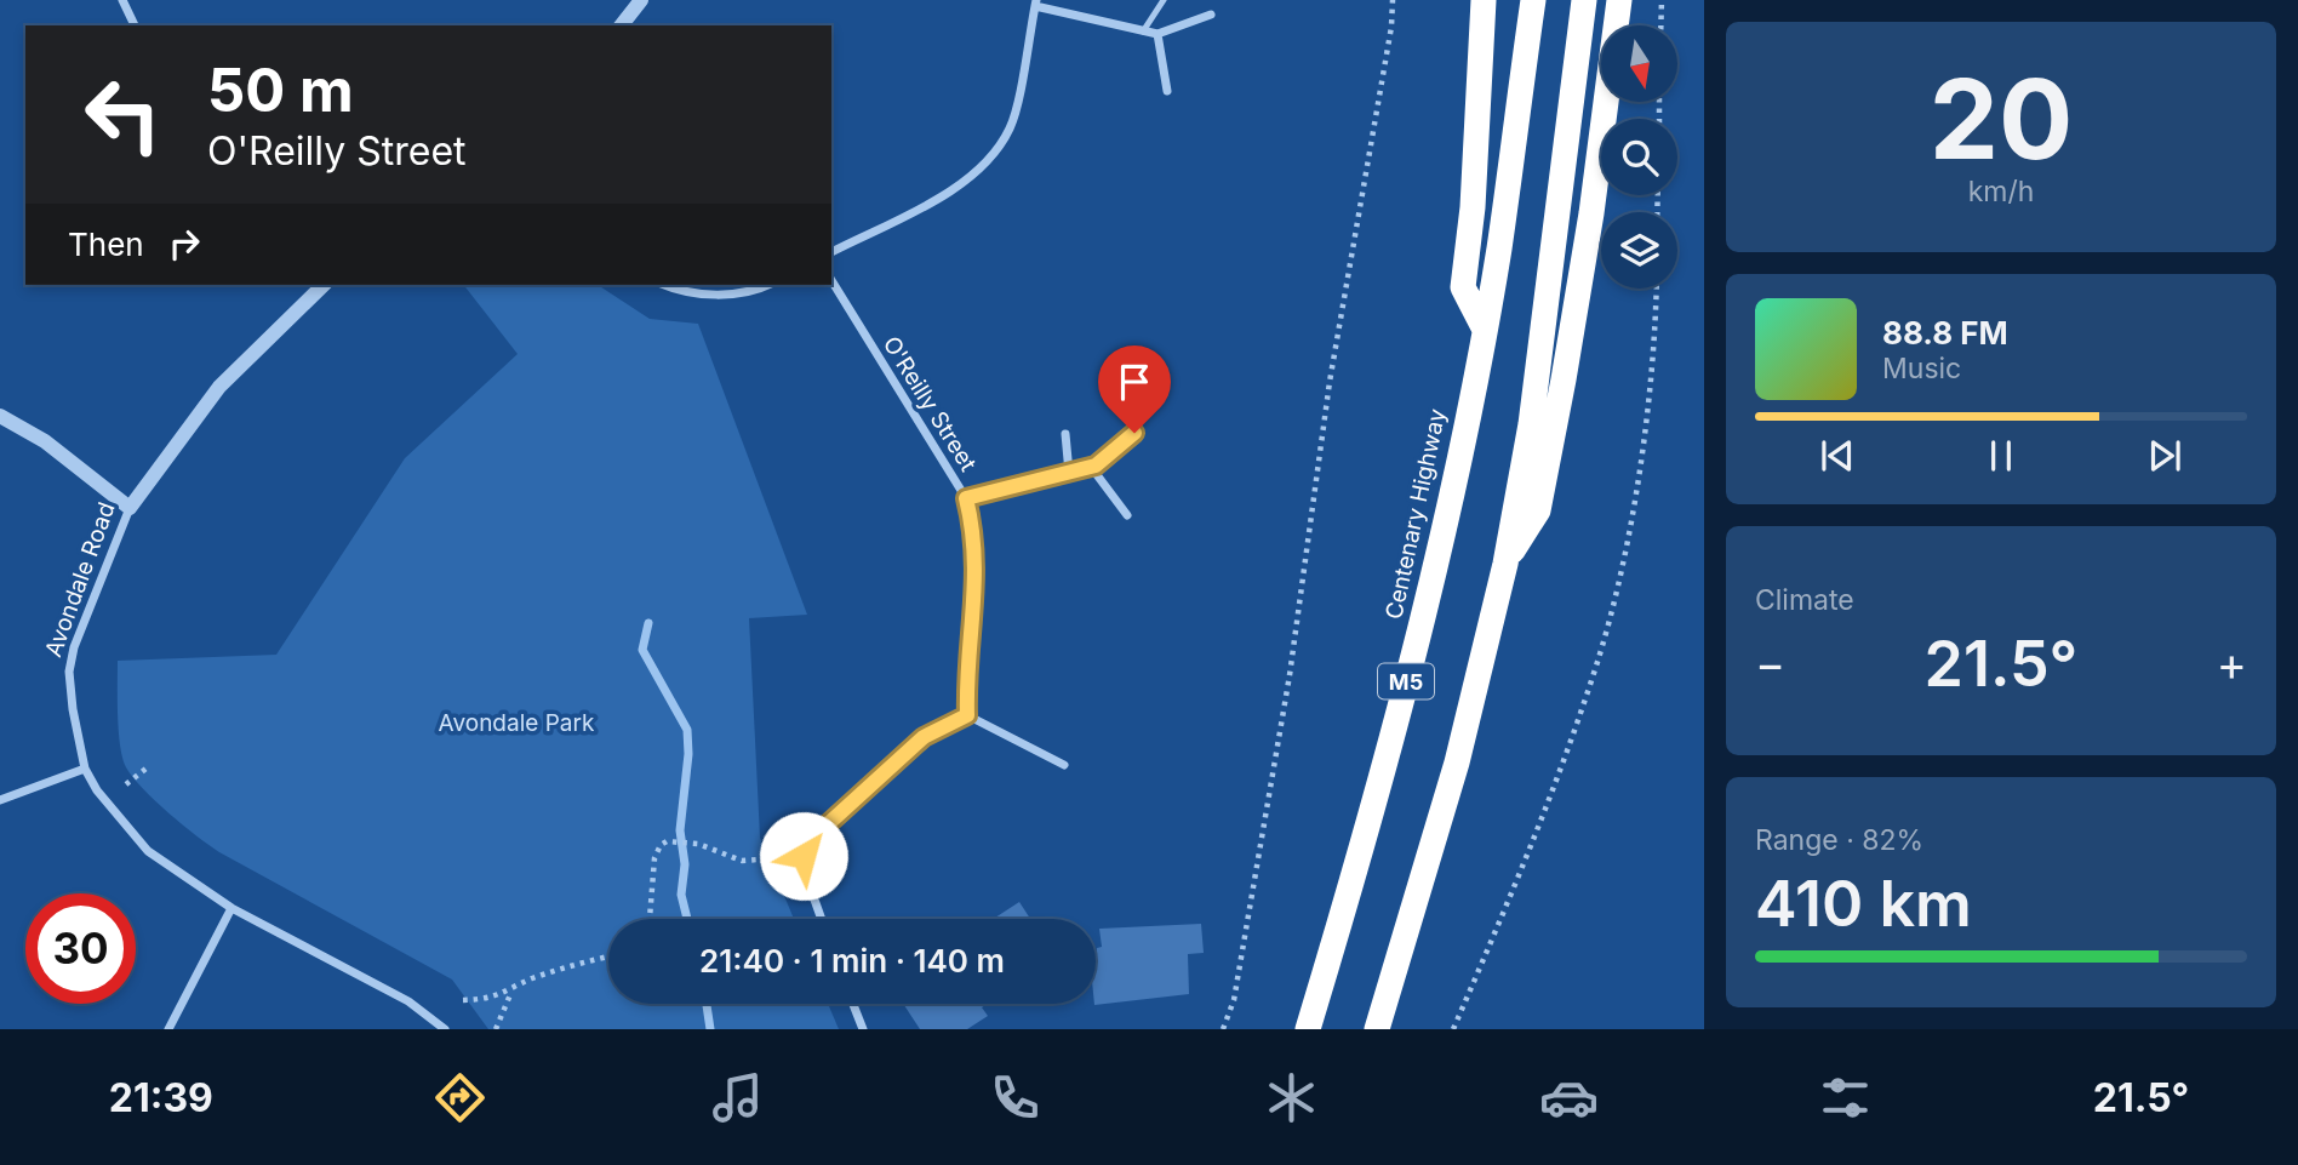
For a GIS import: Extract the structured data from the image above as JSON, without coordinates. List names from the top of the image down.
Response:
{
  "streets": {
    "highway": ["Centenary Highway", "M5"],
    "street": ["O'Reilly Street", "Avondale Road"]
  },
  "parks": ["Avondale Park"],
  "north": "bottom",
  "page": {
    "tile": [
      ["20", "km/h"],
      "Climate",
      ["Range · 82%", "410 km"]
    ],
    "turn": ["50 m", "O'Reilly Street"],
    "then": "Then",
    "song": ["88.8 FM", "Music"],
    "heat": ["−", "21.5°", "+"],
    "limit": "30",
    "trip": "21:40 · 1 min · 140 m",
    "tabs": ["21:39", "21.5°"]
  }
}
